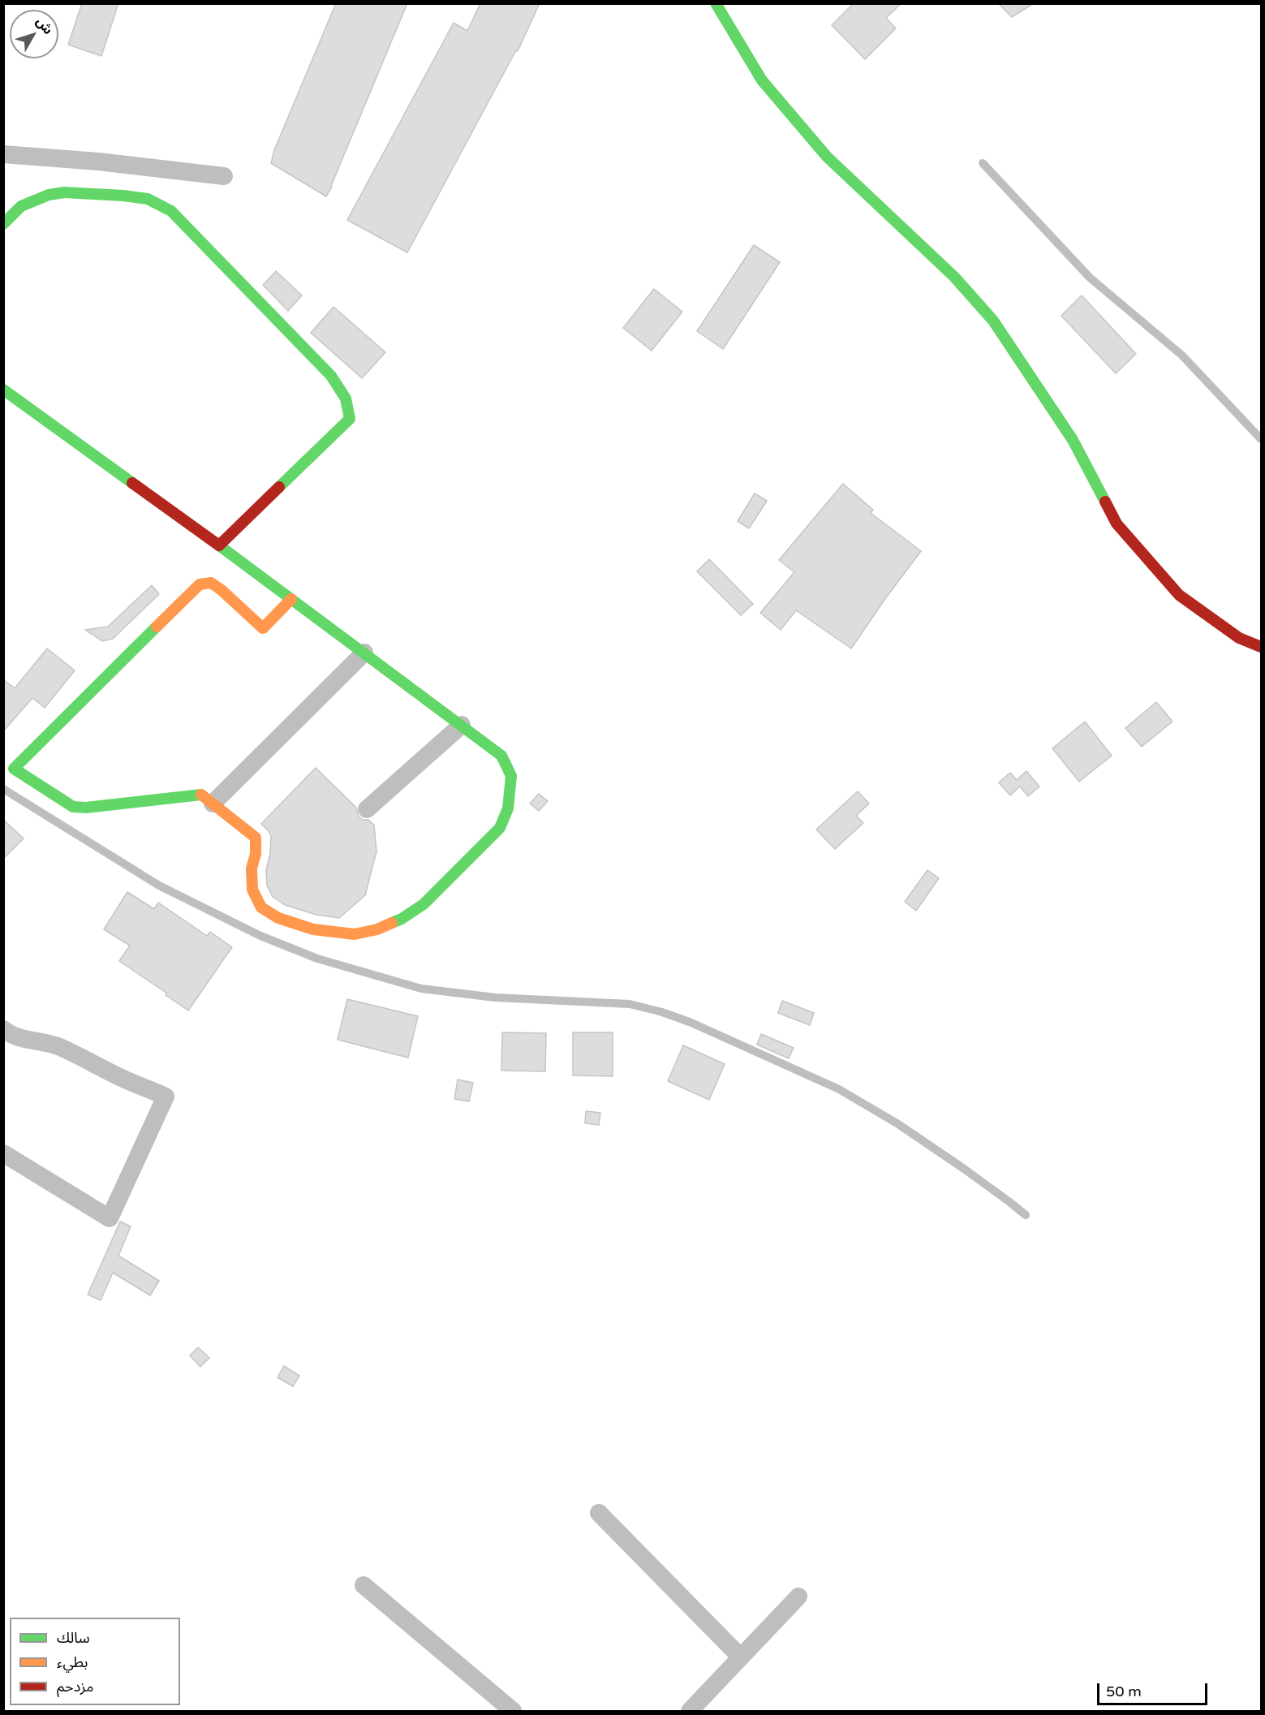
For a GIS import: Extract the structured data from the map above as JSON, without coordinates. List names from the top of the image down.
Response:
{
  "legend": ["سالك", "بطيء", "مزدحم"],
  "scale_bar": "50 m",
  "north": "top right"
}
